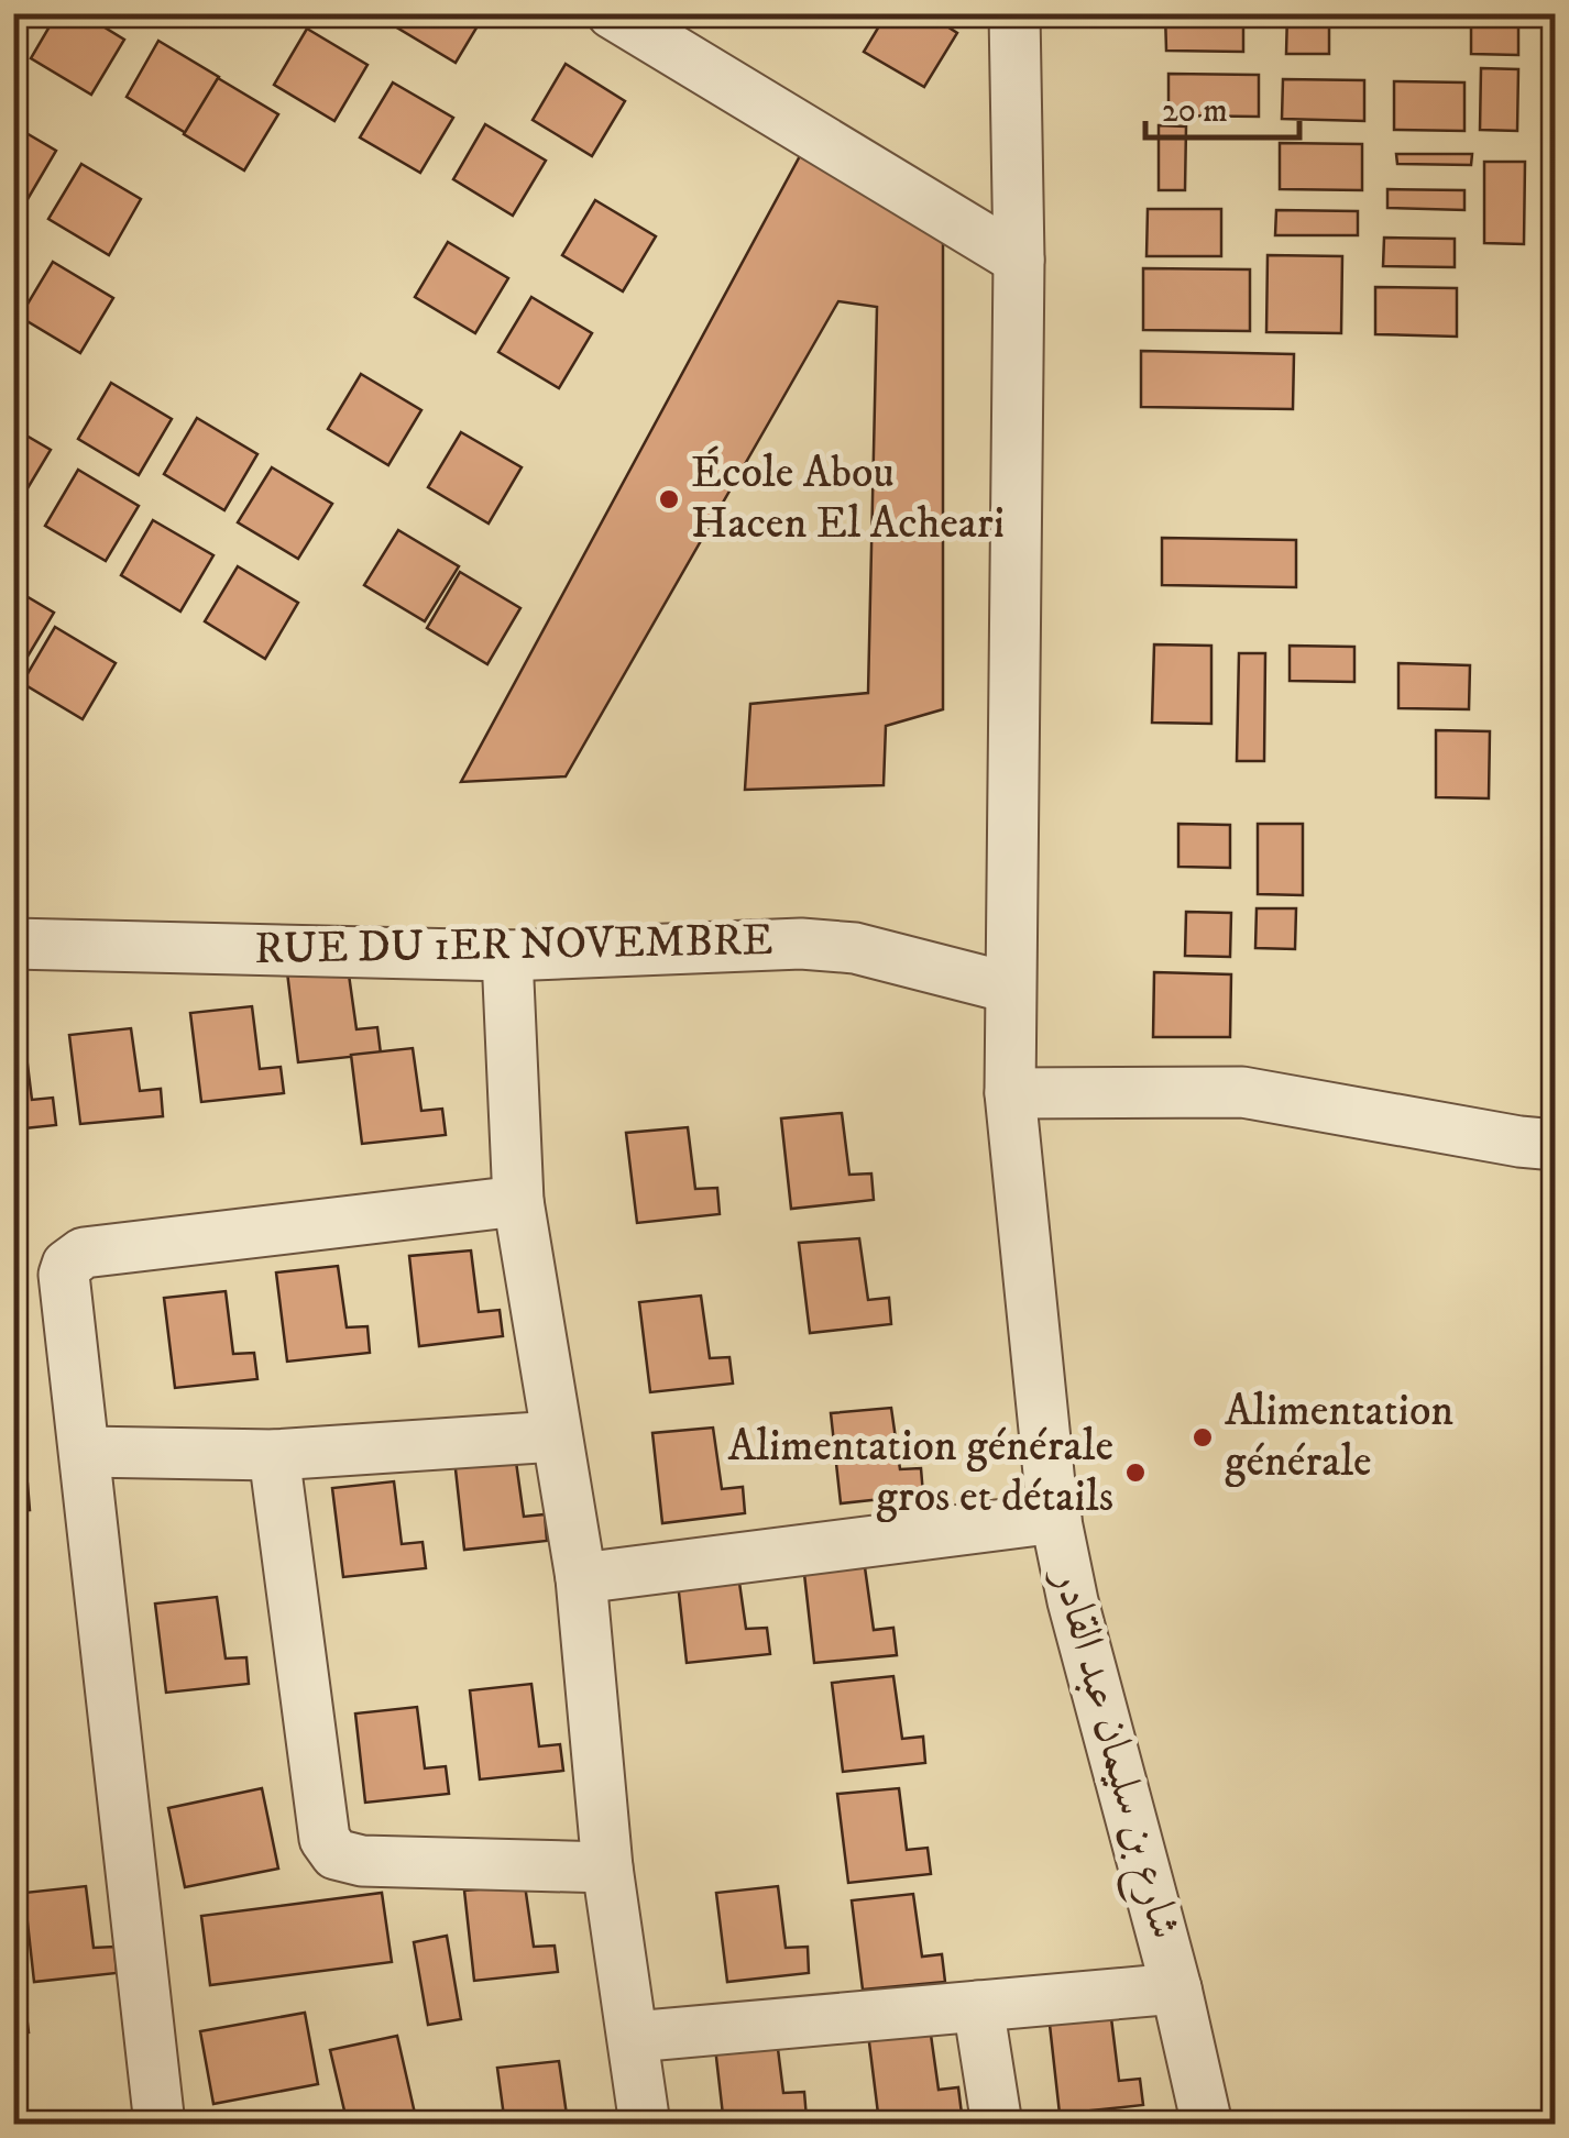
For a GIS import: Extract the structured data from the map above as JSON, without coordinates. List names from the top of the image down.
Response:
{
  "streets": {
    "street": ["RUE DU 1ER NOVEMBRE", "شارع بن سليمان عبد القادر"]
  },
  "crossings": [
    ["RUE DU 1ER NOVEMBRE", "شارع بن سليمان عبد القادر"]
  ],
  "places": ["École Abou Hacen El Acheari", "Alimentation générale", "Alimentation générale gros et détails"],
  "scale_bar": "20 m"
}
